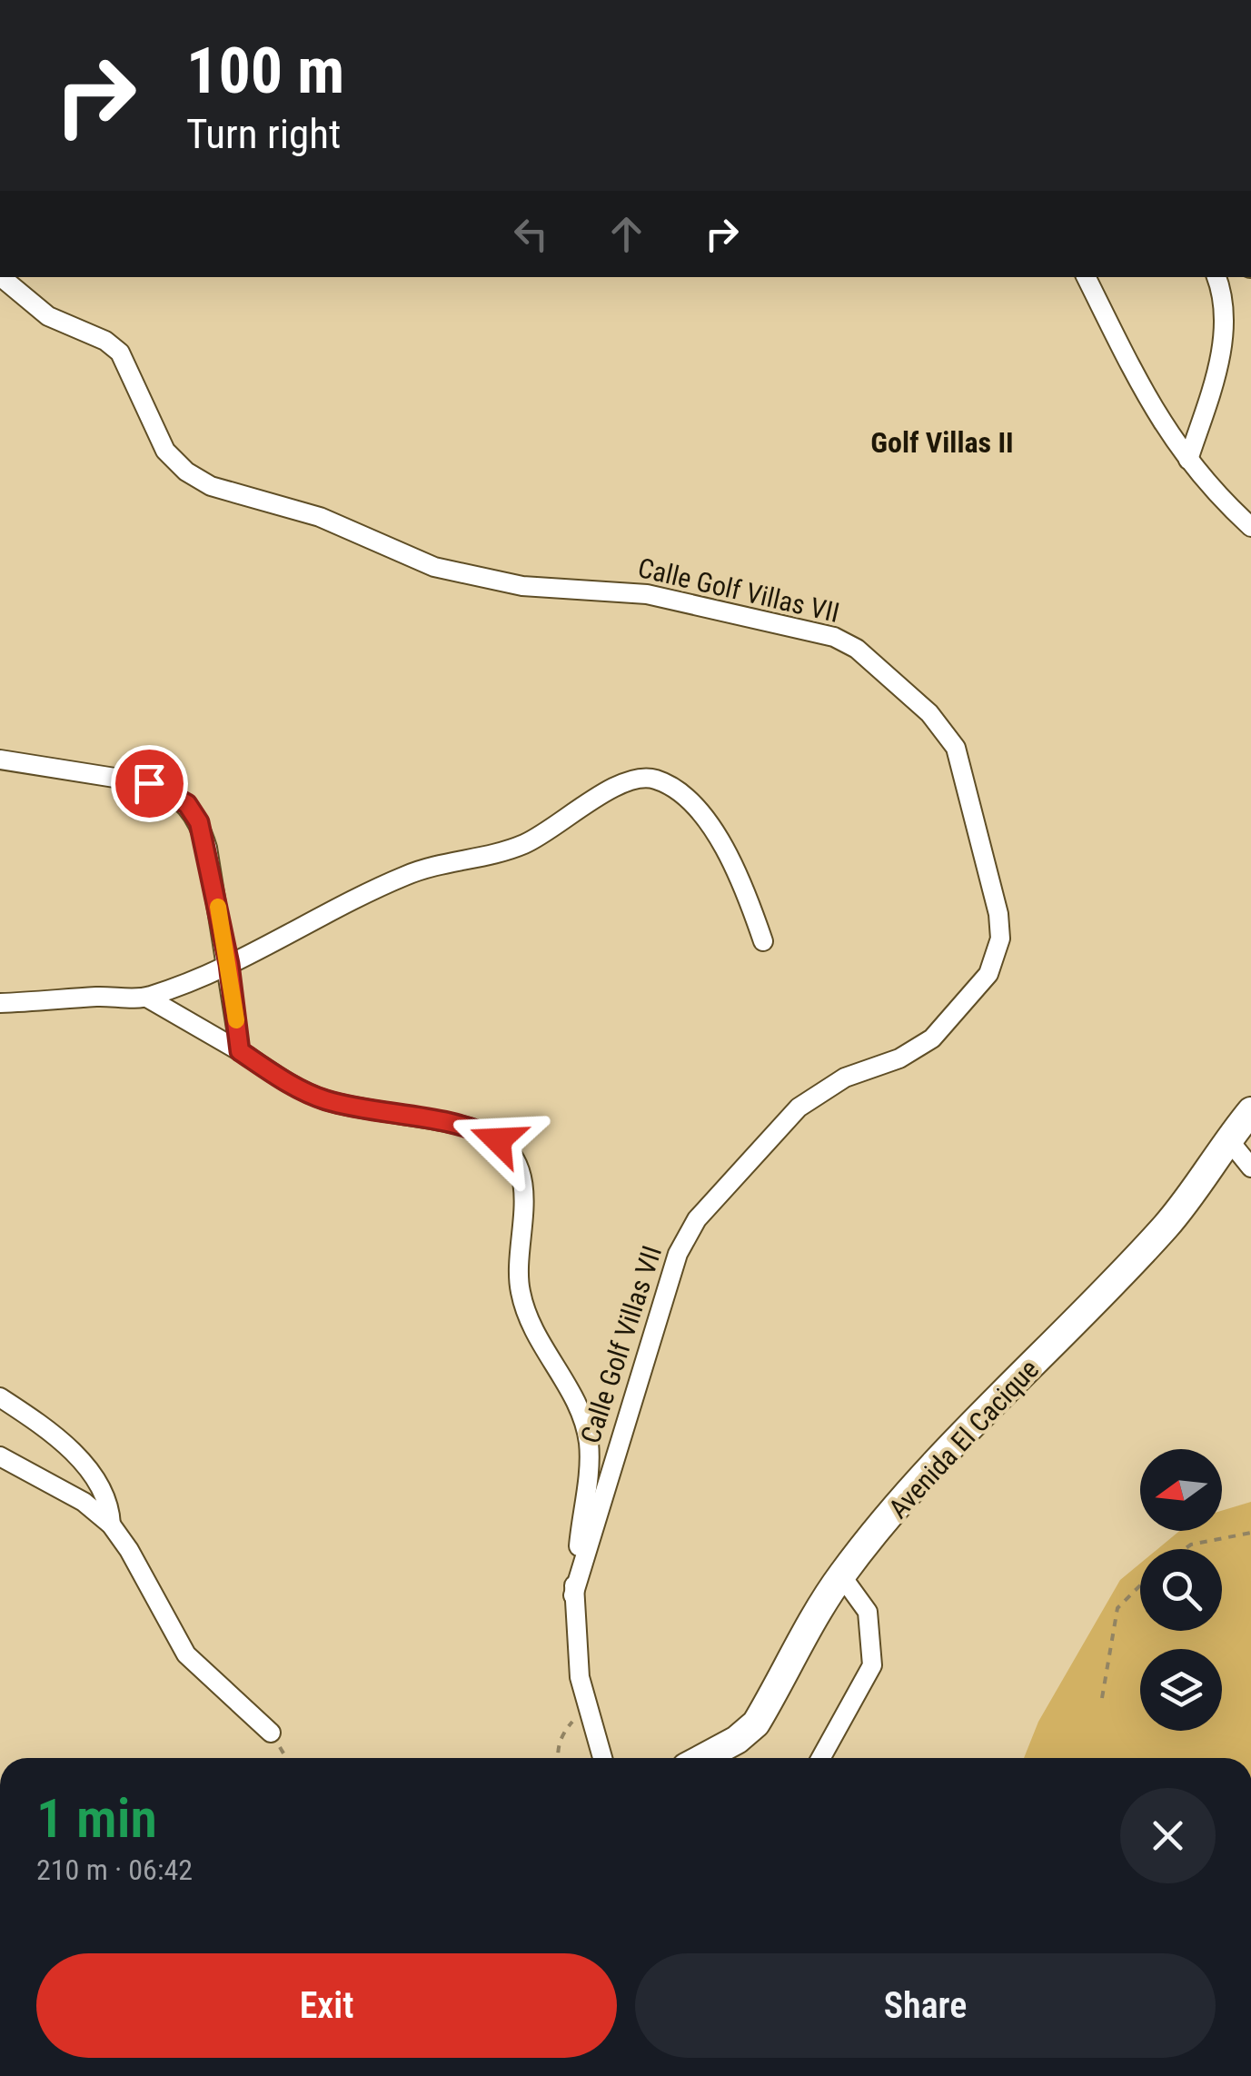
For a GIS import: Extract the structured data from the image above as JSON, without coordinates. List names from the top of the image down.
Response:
{
  "streets": {
    "street": ["Calle Golf Villas VII", "Avenida El Cacique"]
  },
  "districts": ["Golf Villas II"],
  "north": "left",
  "page": {
    "turn": ["100 m", "Turn right"],
    "heading": ["1 min", "210 m · 06:42"],
    "buttons": ["Exit", "Share"]
  }
}
